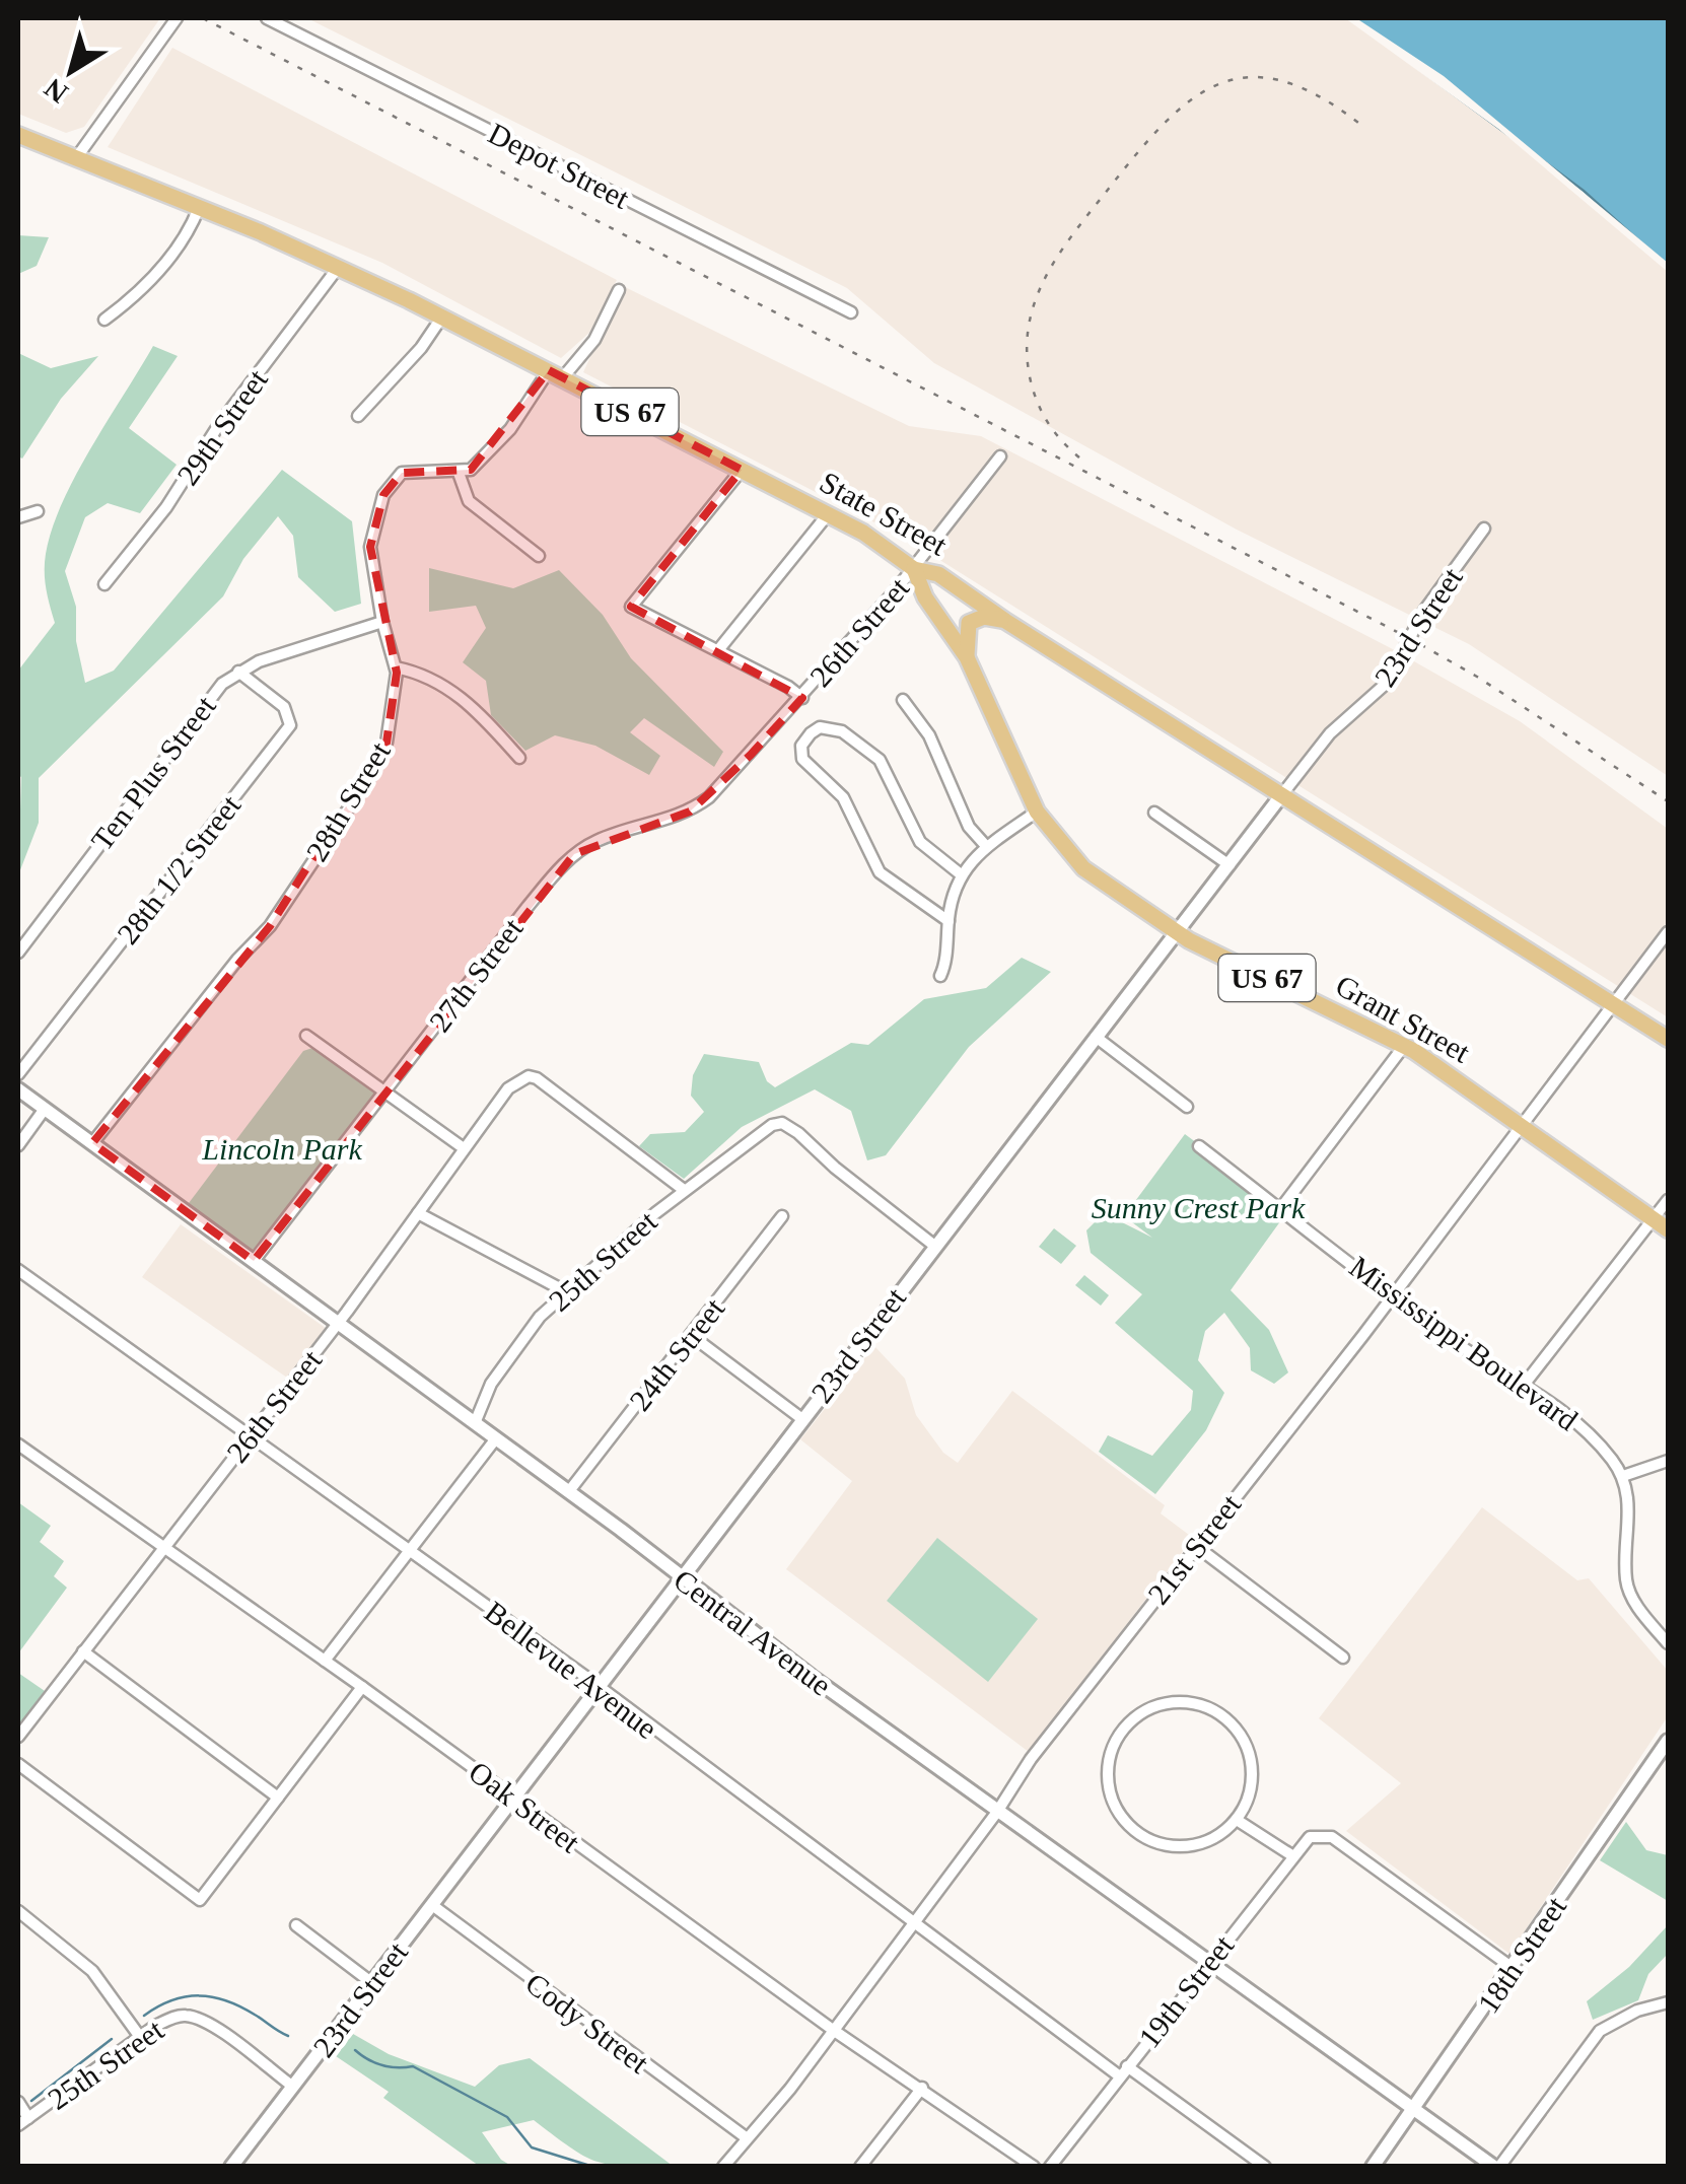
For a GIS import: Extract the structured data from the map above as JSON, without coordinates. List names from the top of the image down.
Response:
{
  "streets": {
    "main road": ["US 67", "State Street", "Grant Street"],
    "street": [
      "Depot Street",
      "29th Street",
      "23rd Street",
      "26th Street",
      "Ten Plus Street",
      "28th Street",
      "28th 1/2 Street",
      "27th Street",
      "25th Street",
      "Mississippi Boulevard",
      "24th Street",
      "21st Street",
      "Central Avenue",
      "Bellevue Avenue",
      "Oak Street",
      "18th Street",
      "19th Street",
      "Cody Street"
    ]
  },
  "crossings": [
    ["29th Street", "State Street"],
    ["State Street", "23rd Street"],
    ["State Street", "26th Street"],
    ["State Street", "Grant Street"],
    ["State Street", "21st Street"],
    ["23rd Street", "Grant Street"],
    ["23rd Street", "25th Street"],
    ["23rd Street", "Central Avenue"],
    ["23rd Street", "Bellevue Avenue"],
    ["23rd Street", "Oak Street"],
    ["23rd Street", "Cody Street"],
    ["26th Street", "27th Street"],
    ["26th Street", "Grant Street"],
    ["26th Street", "25th Street"],
    ["26th Street", "Central Avenue"],
    ["26th Street", "Bellevue Avenue"],
    ["26th Street", "Oak Street"],
    ["Ten Plus Street", "28th Street"],
    ["Ten Plus Street", "28th 1/2 Street"],
    ["28th Street", "Central Avenue"],
    ["27th Street", "Central Avenue"],
    ["Grant Street", "21st Street"],
    ["25th Street", "Central Avenue"],
    ["Mississippi Boulevard", "21st Street"],
    ["24th Street", "Central Avenue"],
    ["21st Street", "Central Avenue"],
    ["21st Street", "Bellevue Avenue"],
    ["21st Street", "Oak Street"],
    ["21st Street", "Cody Street"],
    ["Central Avenue", "18th Street"],
    ["Central Avenue", "19th Street"],
    ["Bellevue Avenue", "19th Street"],
    ["18th Street", "19th Street"]
  ],
  "parks": ["Lincoln Park", "Sunny Crest Park"],
  "north": "bottom left"
}
